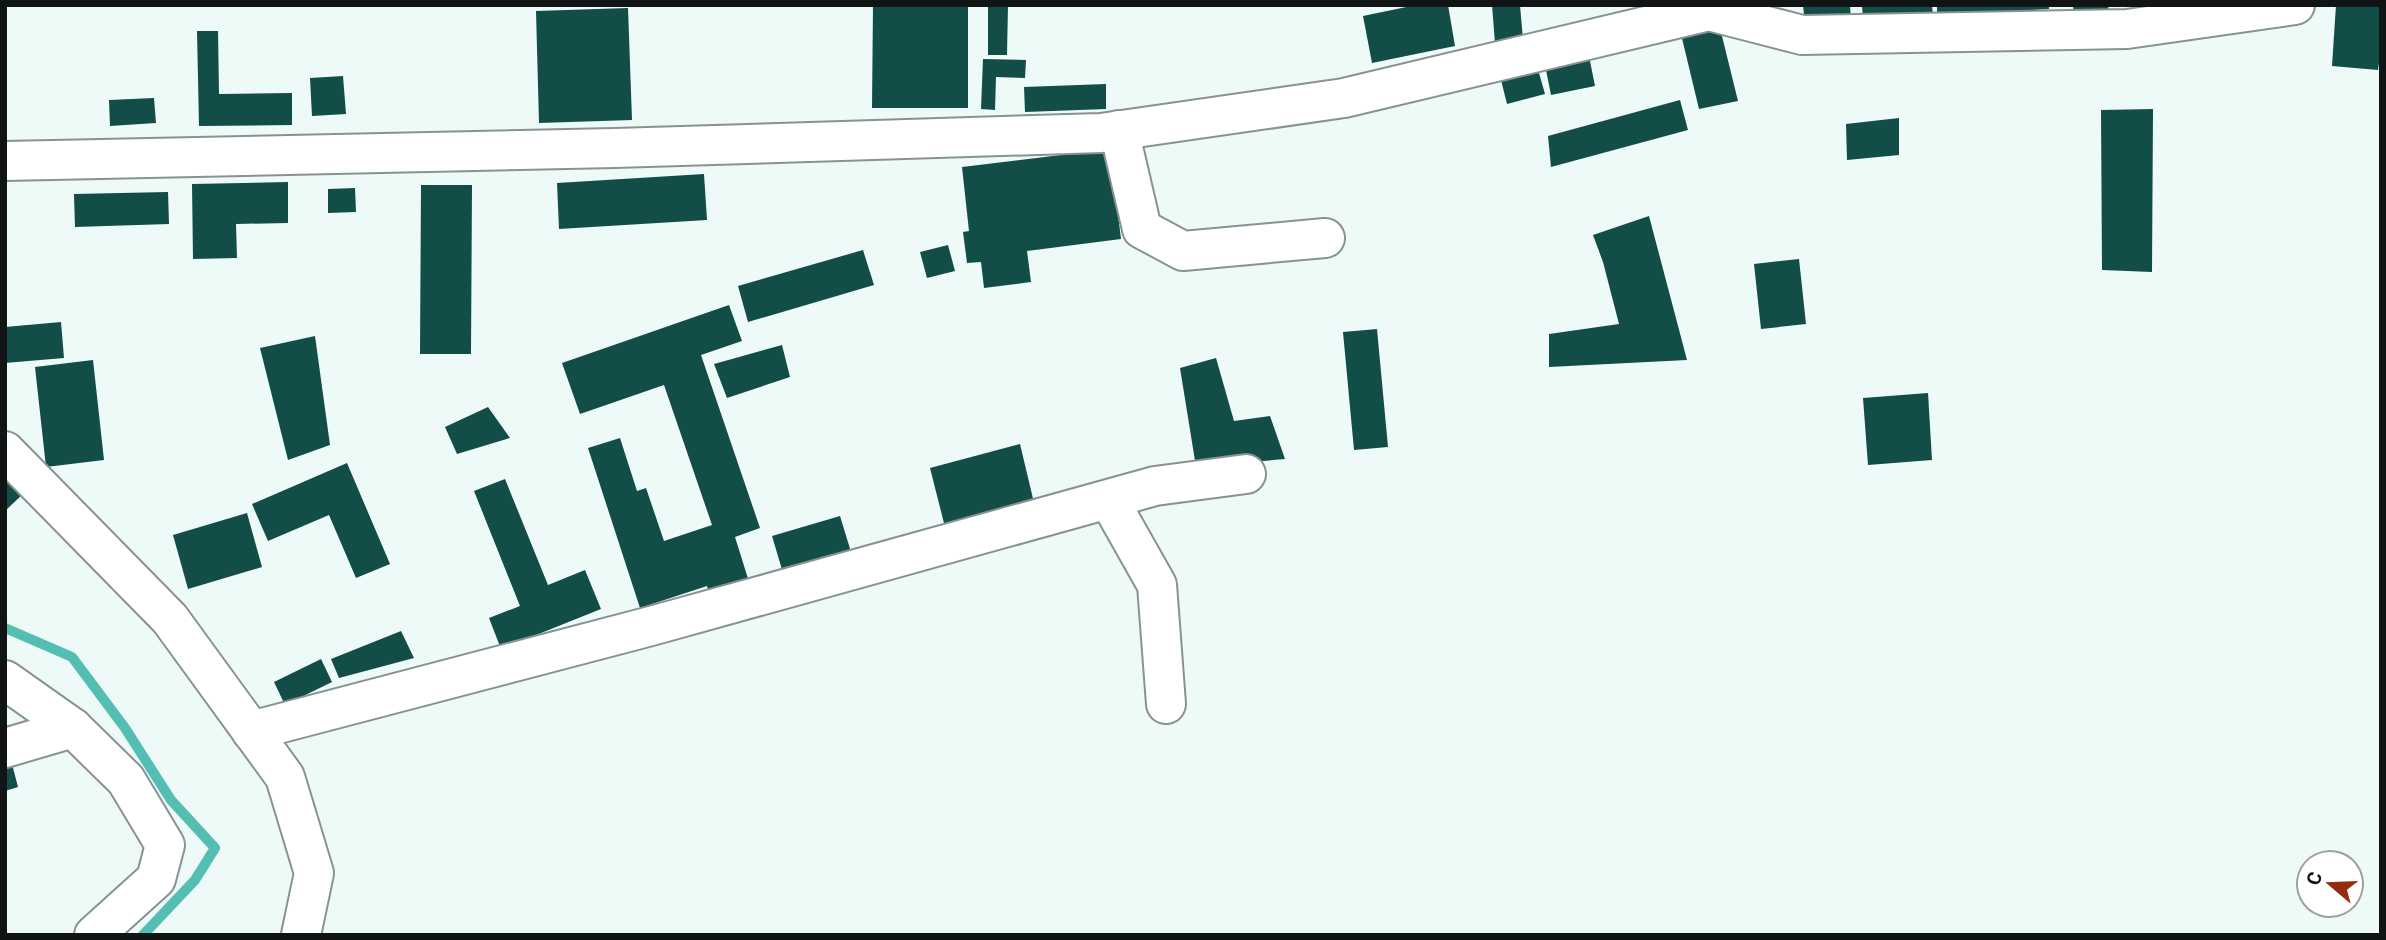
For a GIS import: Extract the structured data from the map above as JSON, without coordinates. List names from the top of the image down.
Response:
{
  "north": "left"
}
